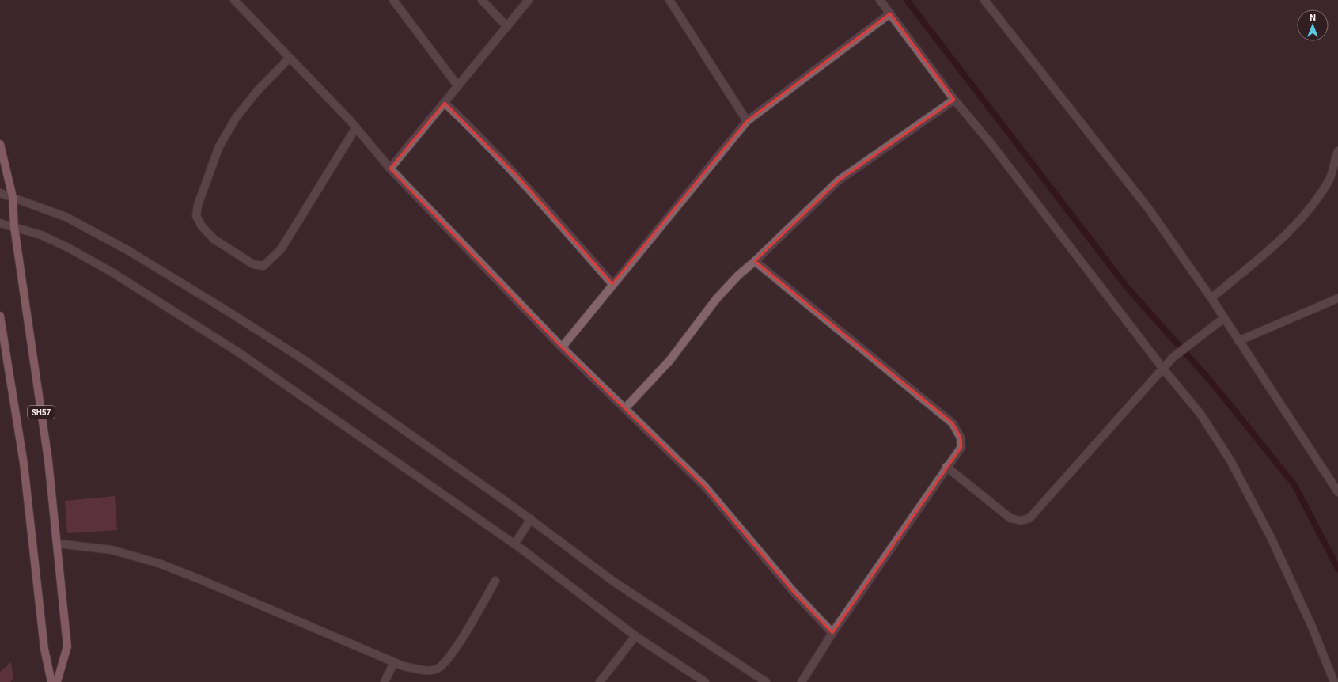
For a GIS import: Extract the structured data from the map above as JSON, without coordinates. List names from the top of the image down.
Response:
{
  "streets": {
    "main road": ["SH57"]
  },
  "north": "top"
}
